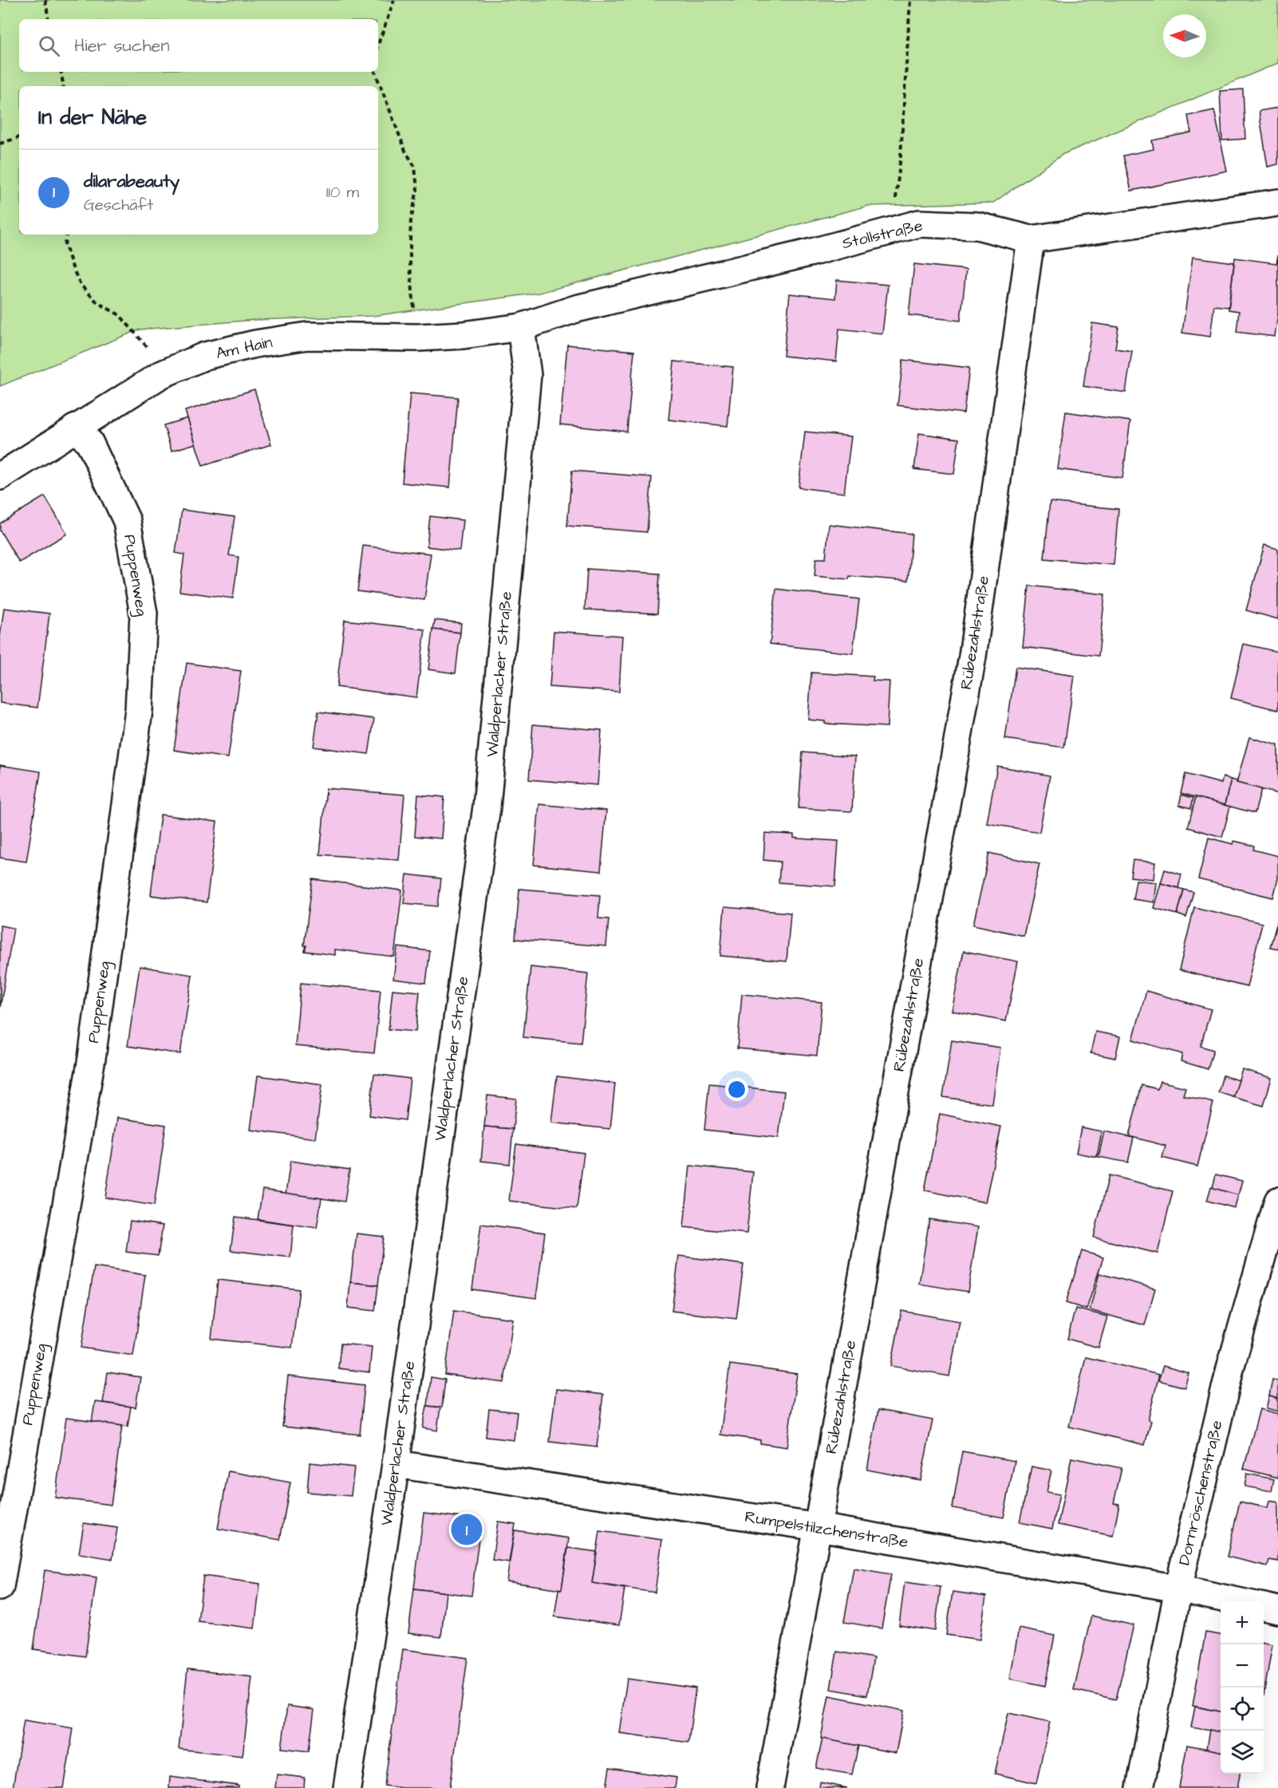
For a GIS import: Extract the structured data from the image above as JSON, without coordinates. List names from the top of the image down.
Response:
{
  "streets": {
    "street": [
      "Stollstraße",
      "Am Hain",
      "Puppenweg",
      "Rübezahlstraße",
      "Waldperlacher Straße",
      "Dornröschenstraße",
      "Rumpelstilzchenstraße"
    ]
  },
  "crossings": [
    ["Stollstraße", "Am Hain"],
    ["Stollstraße", "Rübezahlstraße"],
    ["Stollstraße", "Waldperlacher Straße"],
    ["Am Hain", "Puppenweg"],
    ["Am Hain", "Waldperlacher Straße"],
    ["Rübezahlstraße", "Rumpelstilzchenstraße"],
    ["Waldperlacher Straße", "Rumpelstilzchenstraße"],
    ["Dornröschenstraße", "Rumpelstilzchenstraße"]
  ],
  "north": "left",
  "page": {
    "search": "Hier suchen",
    "heading": "In der Nähe",
    "list": [
      {
        "mark": "1",
        "name": "dilarabeauty",
        "note": "Geschäft",
        "value": "110 m"
      }
    ],
    "pins": "1",
    "map_buttons": ["+", "−"]
  }
}
